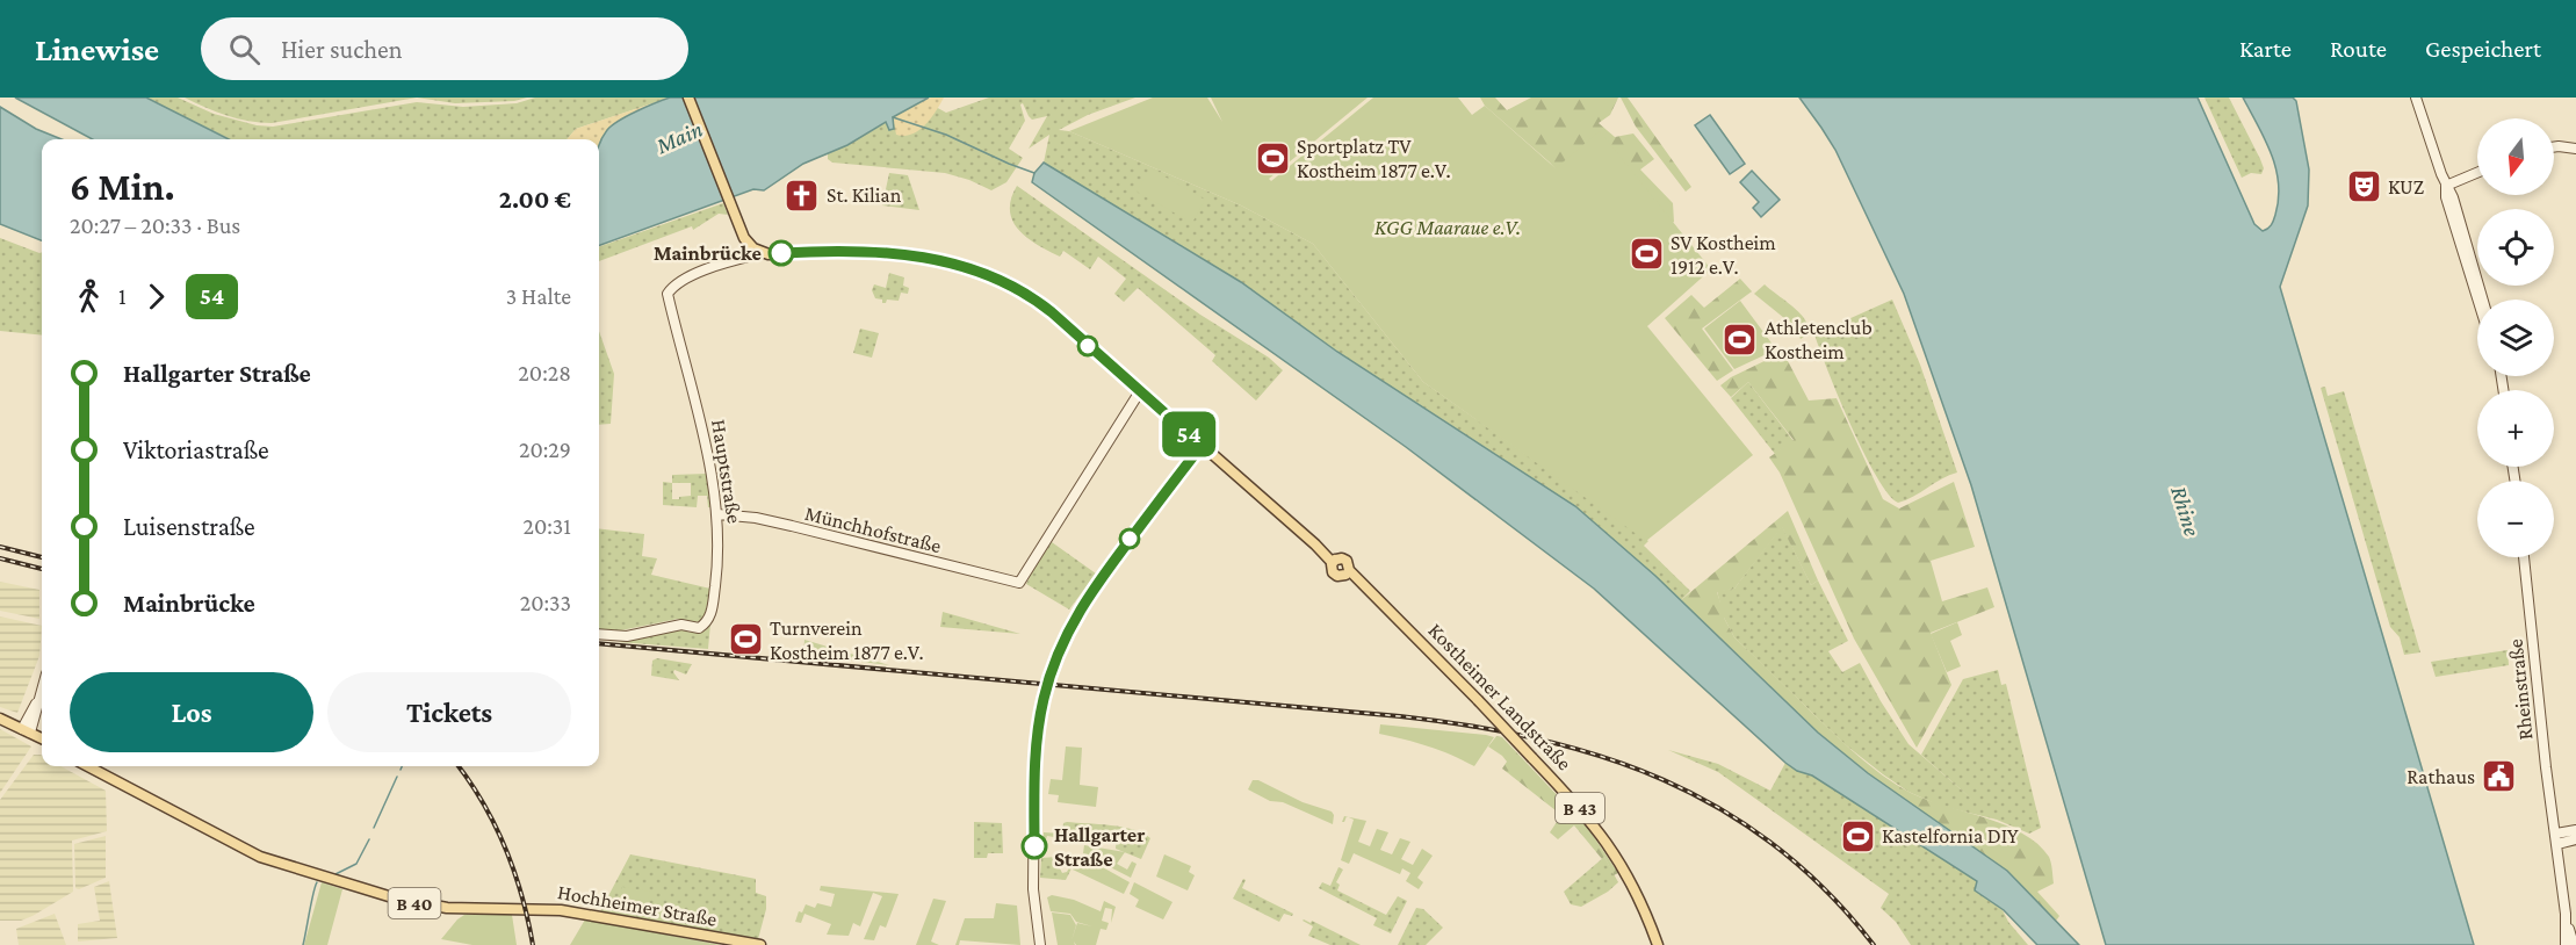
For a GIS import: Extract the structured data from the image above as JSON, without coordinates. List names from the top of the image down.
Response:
{
  "streets": {
    "main road": [
      "Hauptstraße",
      "Kostheimer Landstraße",
      "B 43",
      "B 40",
      "Hochheimer Straße"
    ],
    "street": ["Münchhofstraße", "Rheinstraße"]
  },
  "crossings": [
    ["Hauptstraße", "Münchhofstraße"],
    ["Hauptstraße", "B 43"],
    ["Münchhofstraße", "B 43"],
    ["Kostheimer Landstraße", "B 43"]
  ],
  "water": ["Main", "Rhine"],
  "parks": ["KGG Maaraue e.V."],
  "places": {
    "sports": [
      "Sportplatz TV Kostheim 1877 e.V.",
      "SV Kostheim 1912 e.V.",
      "Athletenclub Kostheim",
      "Turnverein Kostheim 1877 e.V.",
      "Kastelfornia DIY"
    ],
    "theatre": ["KUZ"],
    "church": ["St. Kilian"],
    "other": ["Mainbrücke", "Hallgarter Straße"],
    "public building": ["Rathaus"]
  },
  "lines": ["bus line 54"],
  "north": "bottom",
  "page": {
    "header": "Linewise",
    "search": "Hier suchen",
    "nav": ["Karte", "Route", "Gespeichert"],
    "on_map": "54",
    "map_buttons": ["+", "−"],
    "heading": ["6 Min.", "20:27 – 20:33 · Bus", "2.00 €"],
    "legs": ["1", "54", "3 Halte"],
    "list": [
      {
        "name": "Hallgarter Straße",
        "value": "20:28"
      },
      {
        "name": "Viktoriastraße",
        "value": "20:29"
      },
      {
        "name": "Luisenstraße",
        "value": "20:31"
      },
      {
        "name": "Mainbrücke",
        "value": "20:33"
      }
    ],
    "buttons": ["Los", "Tickets"]
  }
}
